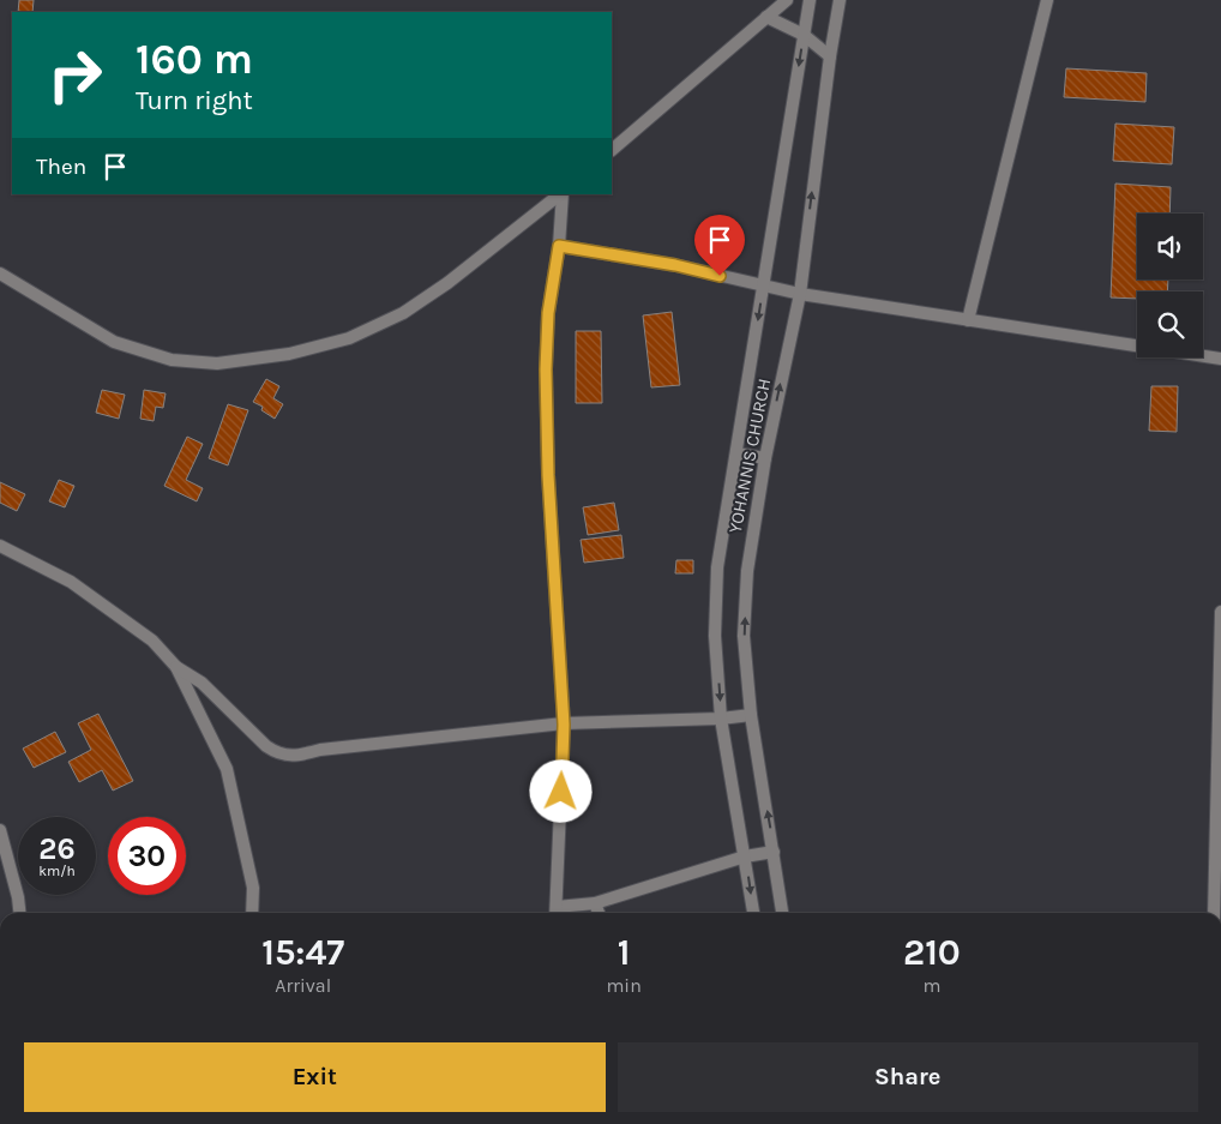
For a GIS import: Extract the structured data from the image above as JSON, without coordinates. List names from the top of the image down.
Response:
{
  "streets": {
    "street": ["YOHANNIS CHURCH"]
  },
  "page": {
    "turn": ["160 m", "Turn right"],
    "then": "Then",
    "speed": "26 km/h",
    "limit": "30",
    "eta": [
      "15:47",
      "Arrival",
      "1",
      "min",
      "210",
      "m"
    ],
    "buttons": ["Exit", "Share"]
  }
}
